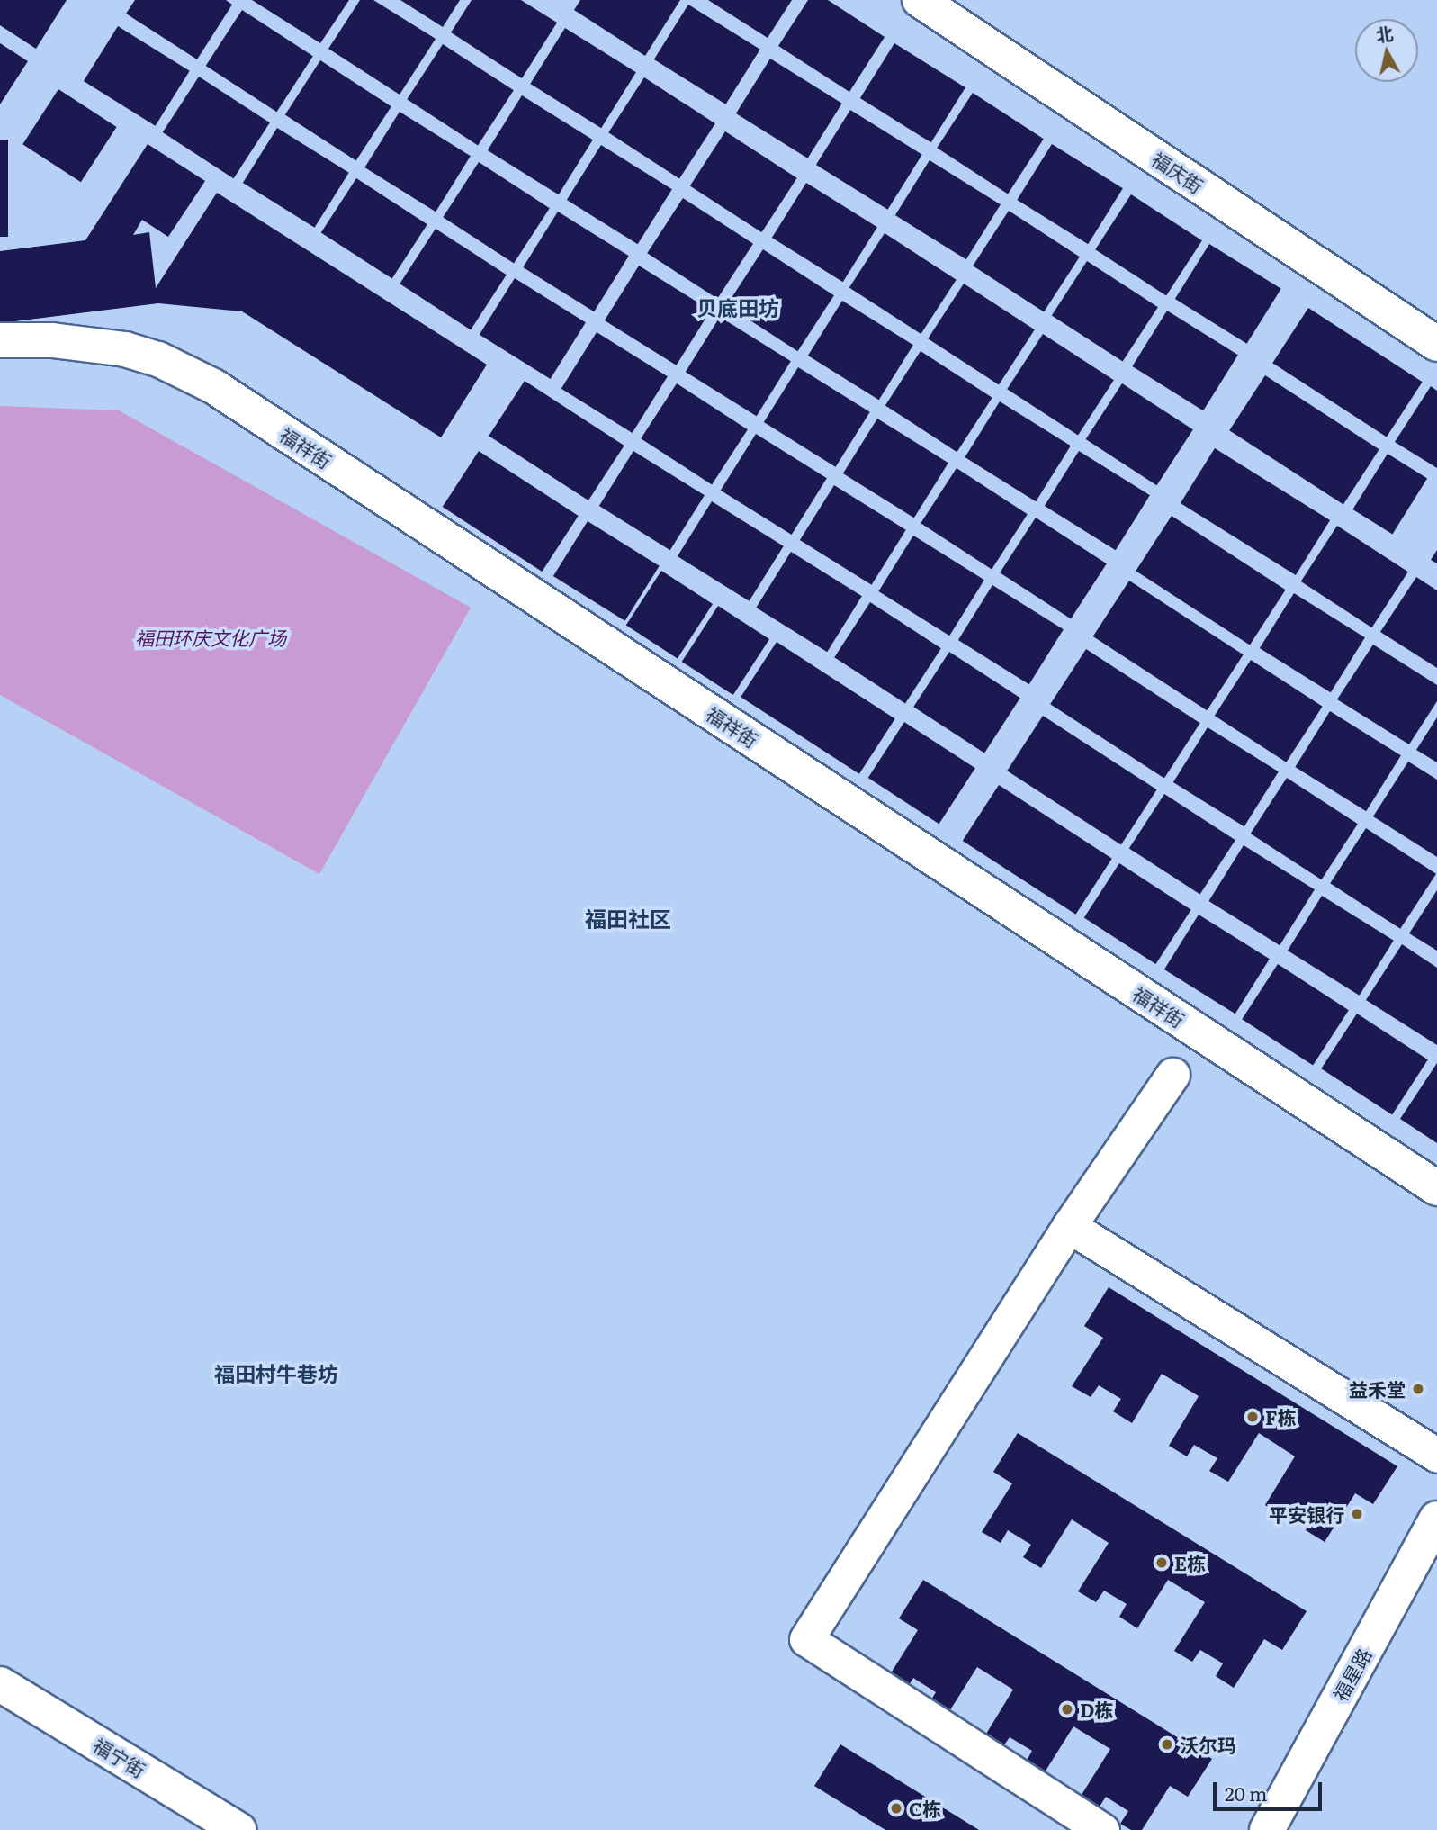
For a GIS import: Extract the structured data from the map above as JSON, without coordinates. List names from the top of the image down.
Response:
{
  "streets": {
    "street": [
      "福庆街",
      "福祥街",
      "福星路",
      "福宁街"
    ]
  },
  "districts": ["贝底田坊", "福田社区", "福田村牛巷坊"],
  "parks": ["福田环庆文化广场"],
  "places": [
    "益禾堂",
    "F栋",
    "平安银行",
    "E栋",
    "D栋",
    "沃尔玛",
    "C栋"
  ],
  "scale_bar": "20 m",
  "north": "top"
}
